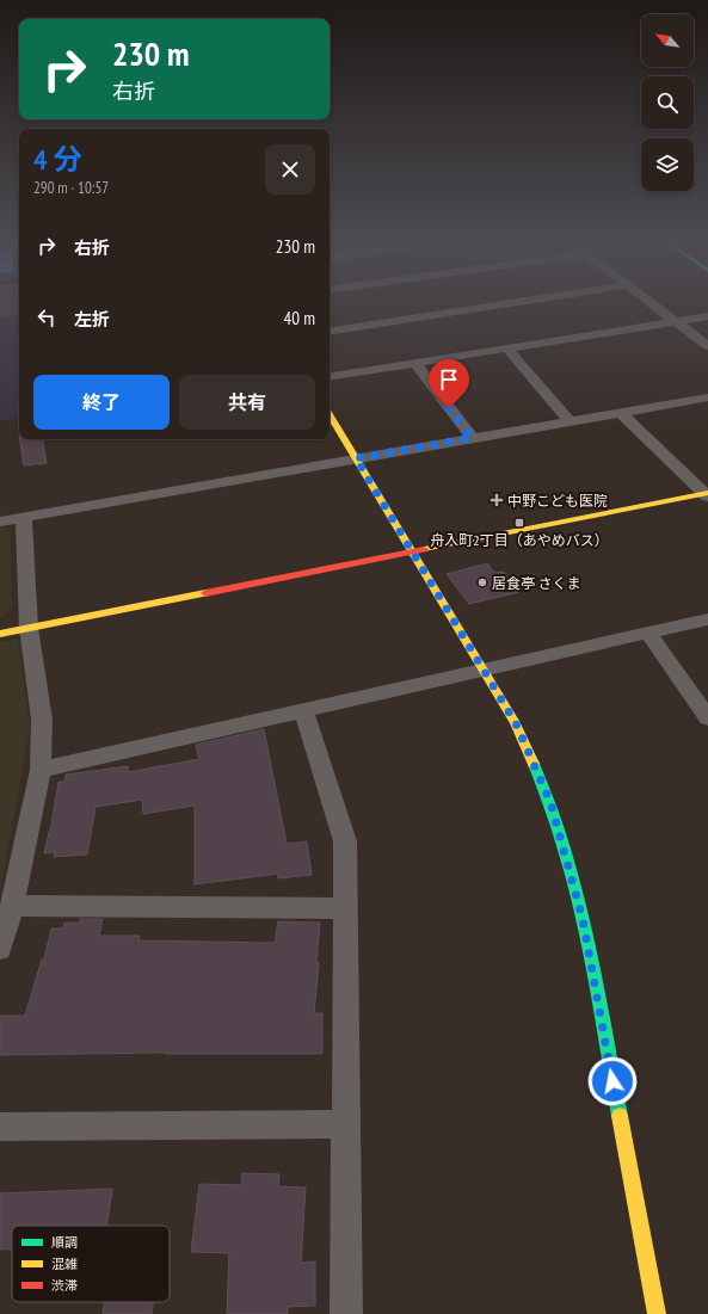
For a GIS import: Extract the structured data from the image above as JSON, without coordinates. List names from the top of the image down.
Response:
{
  "places": {
    "health": ["中野こども医院"],
    "transit": ["舟入町2丁目（あやめバス）"],
    "other": ["居食亭 さくま"]
  },
  "legend": ["順調", "混雑", "渋滞"],
  "north": "top left",
  "page": {
    "turn": ["230 m", "右折"],
    "heading": ["4 分", "290 m · 10:57"],
    "list": [
      {
        "name": "右折",
        "value": "230 m"
      },
      {
        "name": "左折",
        "value": "40 m"
      }
    ],
    "buttons": ["終了", "共有"]
  }
}
